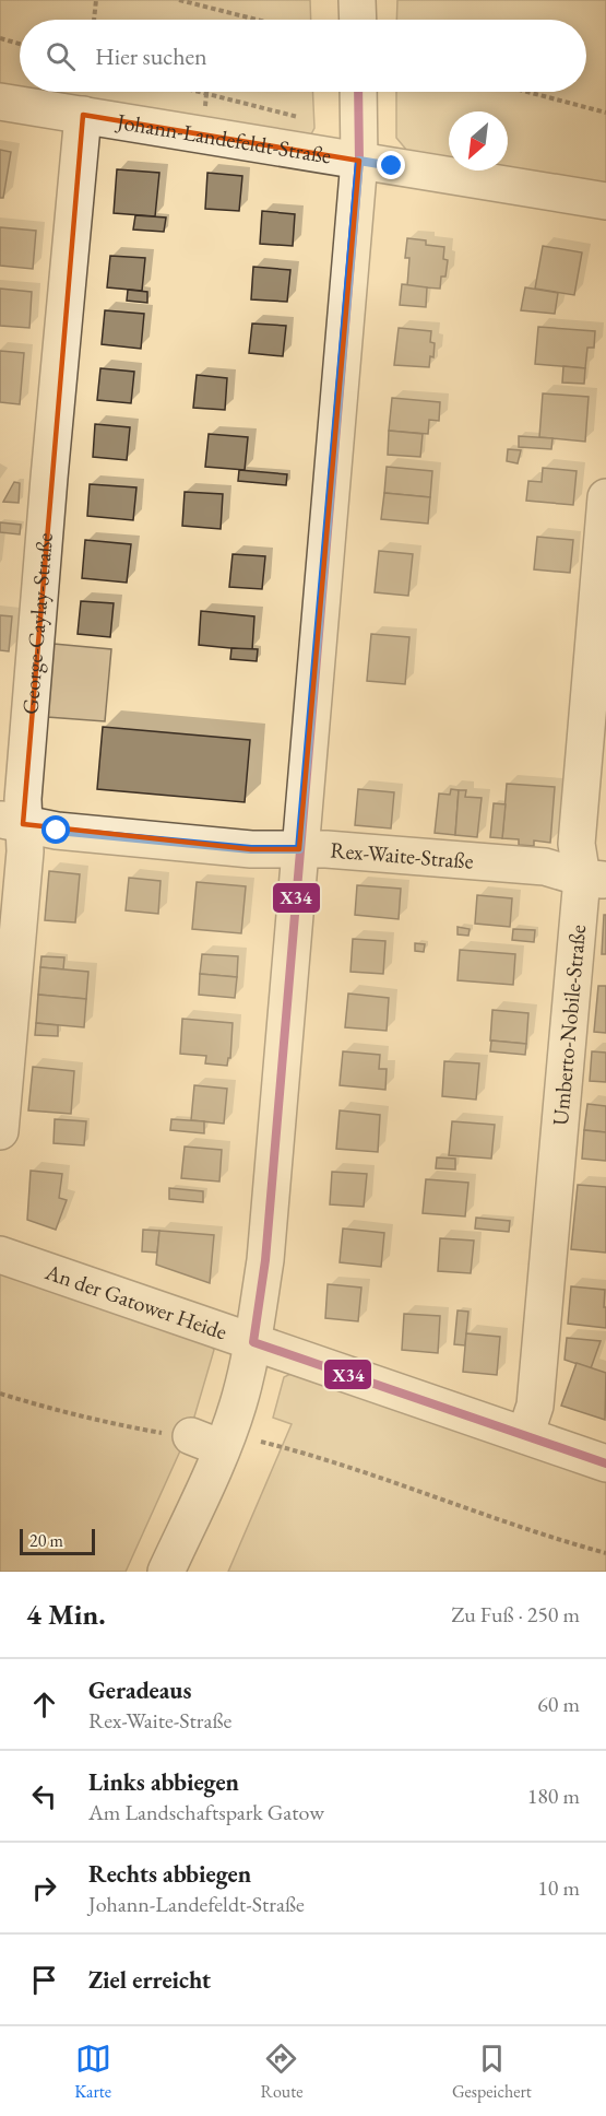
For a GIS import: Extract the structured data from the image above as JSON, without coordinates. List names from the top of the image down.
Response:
{
  "streets": {
    "street": [
      "Johann-Landefeldt-Straße",
      "George-Caylay-Straße",
      "Rex-Waite-Straße",
      "Umberto-Nobile-Straße",
      "An der Gatower Heide"
    ]
  },
  "crossings": [
    ["Johann-Landefeldt-Straße", "George-Caylay-Straße"],
    ["George-Caylay-Straße", "Rex-Waite-Straße"],
    ["Rex-Waite-Straße", "Umberto-Nobile-Straße"],
    ["Umberto-Nobile-Straße", "An der Gatower Heide"]
  ],
  "lines": ["transit line X34"],
  "scale_bar": "20 m",
  "north": "bottom left",
  "page": {
    "search": "Hier suchen",
    "scale": "20 m",
    "heading": ["4 Min.", "Zu Fuß · 250 m"],
    "list": [
      ["Geradeaus", "Rex-Waite-Straße", "60 m"],
      ["Links abbiegen", "Am Landschaftspark Gatow", "180 m"],
      ["Rechts abbiegen", "Johann-Landefeldt-Straße", "10 m"],
      "Ziel erreicht"
    ],
    "nav": ["Karte", "Route", "Gespeichert"]
  }
}
